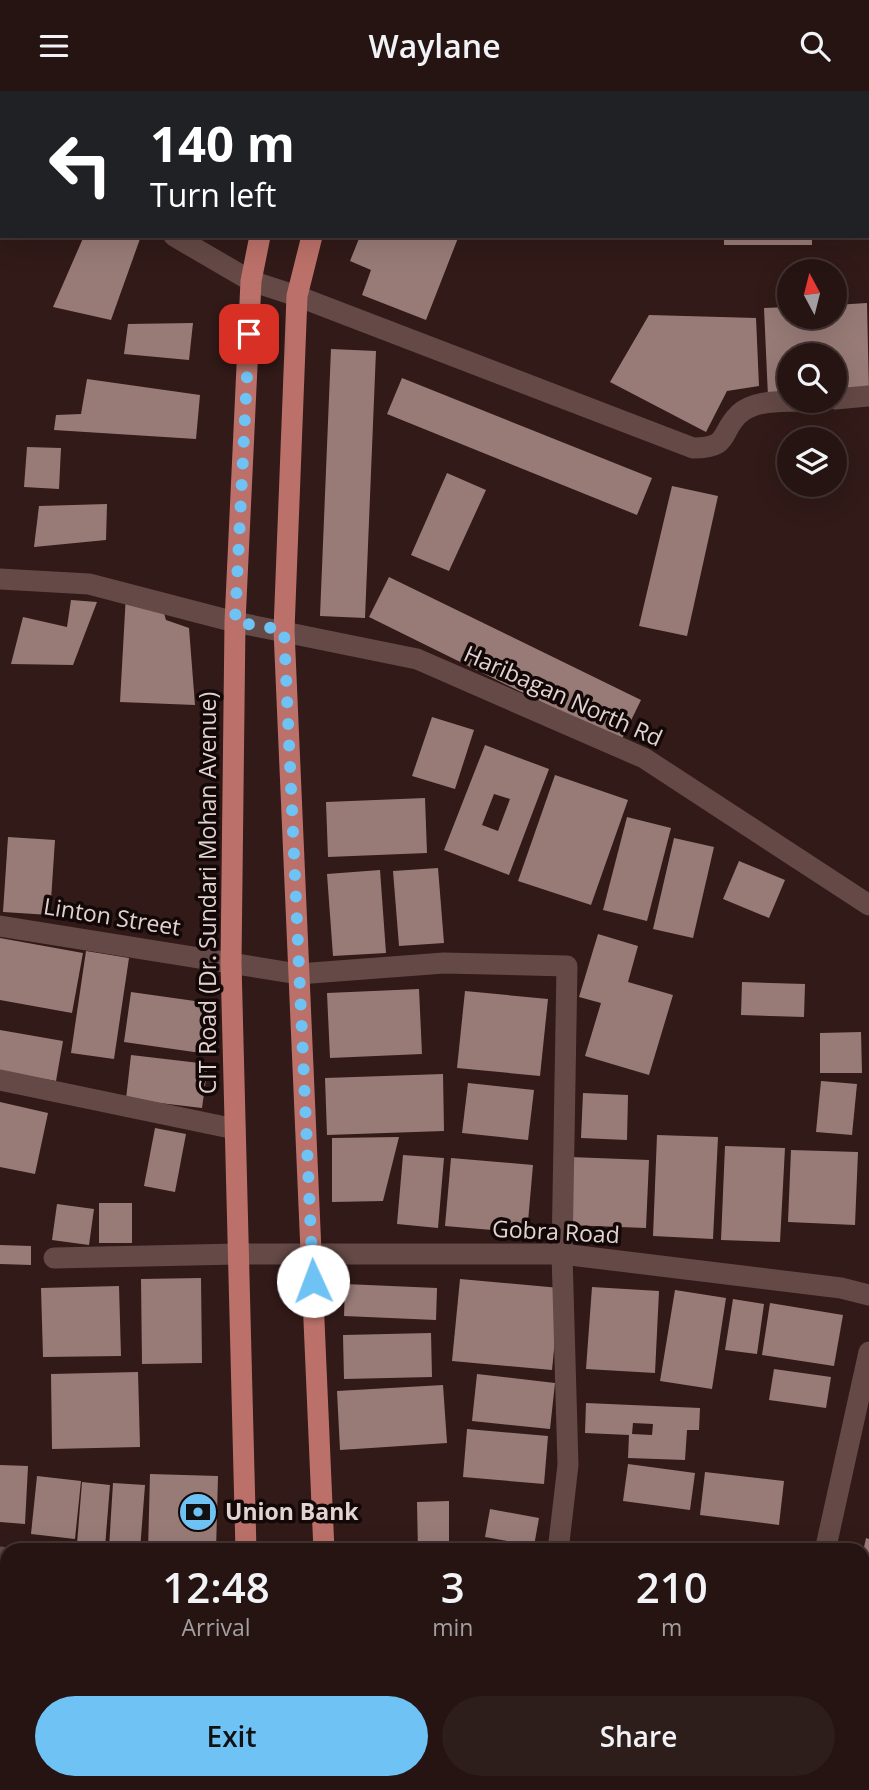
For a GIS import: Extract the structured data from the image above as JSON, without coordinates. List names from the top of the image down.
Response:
{
  "streets": {
    "main road": ["CIT Road (Dr. Sundari Mohan Avenue)"],
    "street": ["Haribagan North Rd", "Linton Street", "Gobra Road"]
  },
  "crossings": [
    ["Haribagan North Rd", "CIT Road (Dr. Sundari Mohan Avenue)"],
    ["CIT Road (Dr. Sundari Mohan Avenue)", "Linton Street"],
    ["CIT Road (Dr. Sundari Mohan Avenue)", "Gobra Road"]
  ],
  "places": {
    "bank": ["Union Bank"]
  },
  "north": "top",
  "page": {
    "header": "Waylane",
    "turn": ["140 m", "Turn left"],
    "eta": [
      "12:48",
      "Arrival",
      "3",
      "min",
      "210",
      "m"
    ],
    "buttons": ["Exit", "Share"]
  }
}
